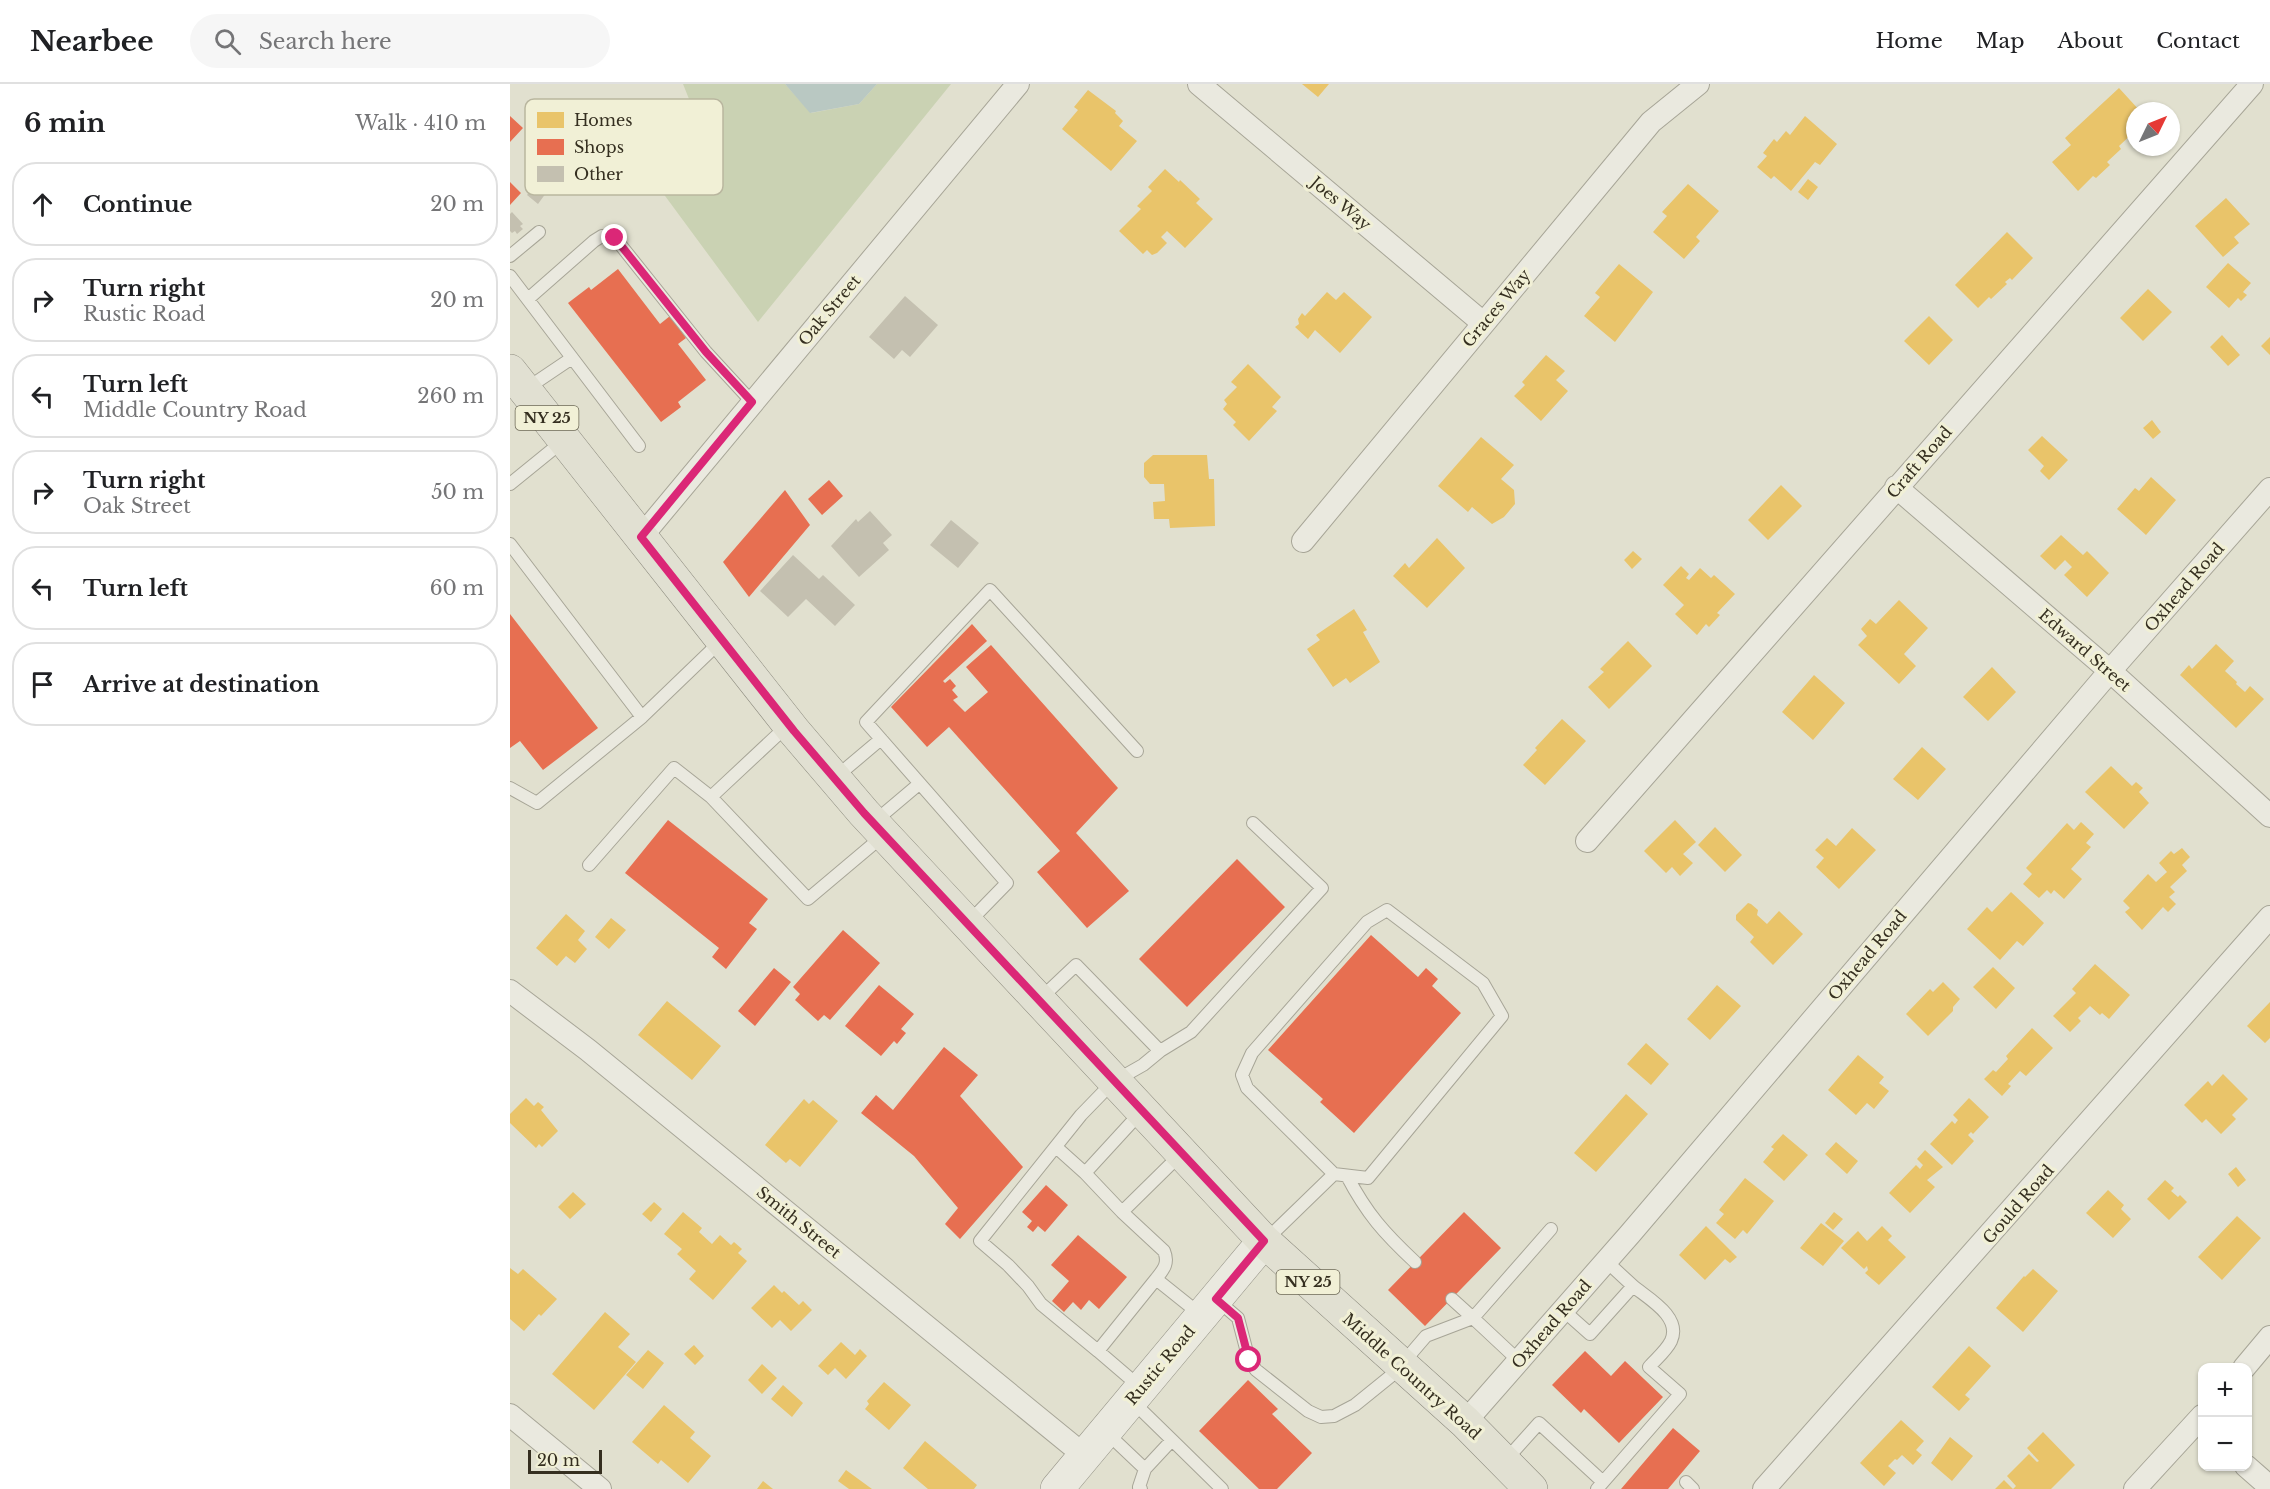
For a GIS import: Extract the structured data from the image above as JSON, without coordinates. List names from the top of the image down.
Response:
{
  "streets": {
    "main road": ["NY 25", "Middle Country Road"],
    "street": [
      "Joes Way",
      "Graces Way",
      "Oak Street",
      "Craft Road",
      "Oxhead Road",
      "Edward Street",
      "Gould Road",
      "Smith Street",
      "Rustic Road"
    ]
  },
  "crossings": [
    ["Joes Way", "Graces Way"],
    ["Oak Street", "Middle Country Road"],
    ["Craft Road", "Edward Street"],
    ["Oxhead Road", "Edward Street"],
    ["Oxhead Road", "Middle Country Road"],
    ["Smith Street", "Rustic Road"],
    ["Rustic Road", "Middle Country Road"]
  ],
  "legend": ["Homes", "Shops", "Other"],
  "scale_bar": "20 m",
  "north": "top right",
  "page": {
    "header": "Nearbee",
    "search": "Search here",
    "nav": [
      "Home",
      "Map",
      "About",
      "Contact"
    ],
    "heading": ["6 min", "Walk · 410 m"],
    "list": [
      ["Continue", "20 m"],
      ["Turn right", "Rustic Road", "20 m"],
      ["Turn left", "Middle Country Road", "260 m"],
      ["Turn right", "Oak Street", "50 m"],
      ["Turn left", "60 m"],
      "Arrive at destination"
    ],
    "map_buttons": ["+", "−"],
    "scale": "20 m"
  }
}
